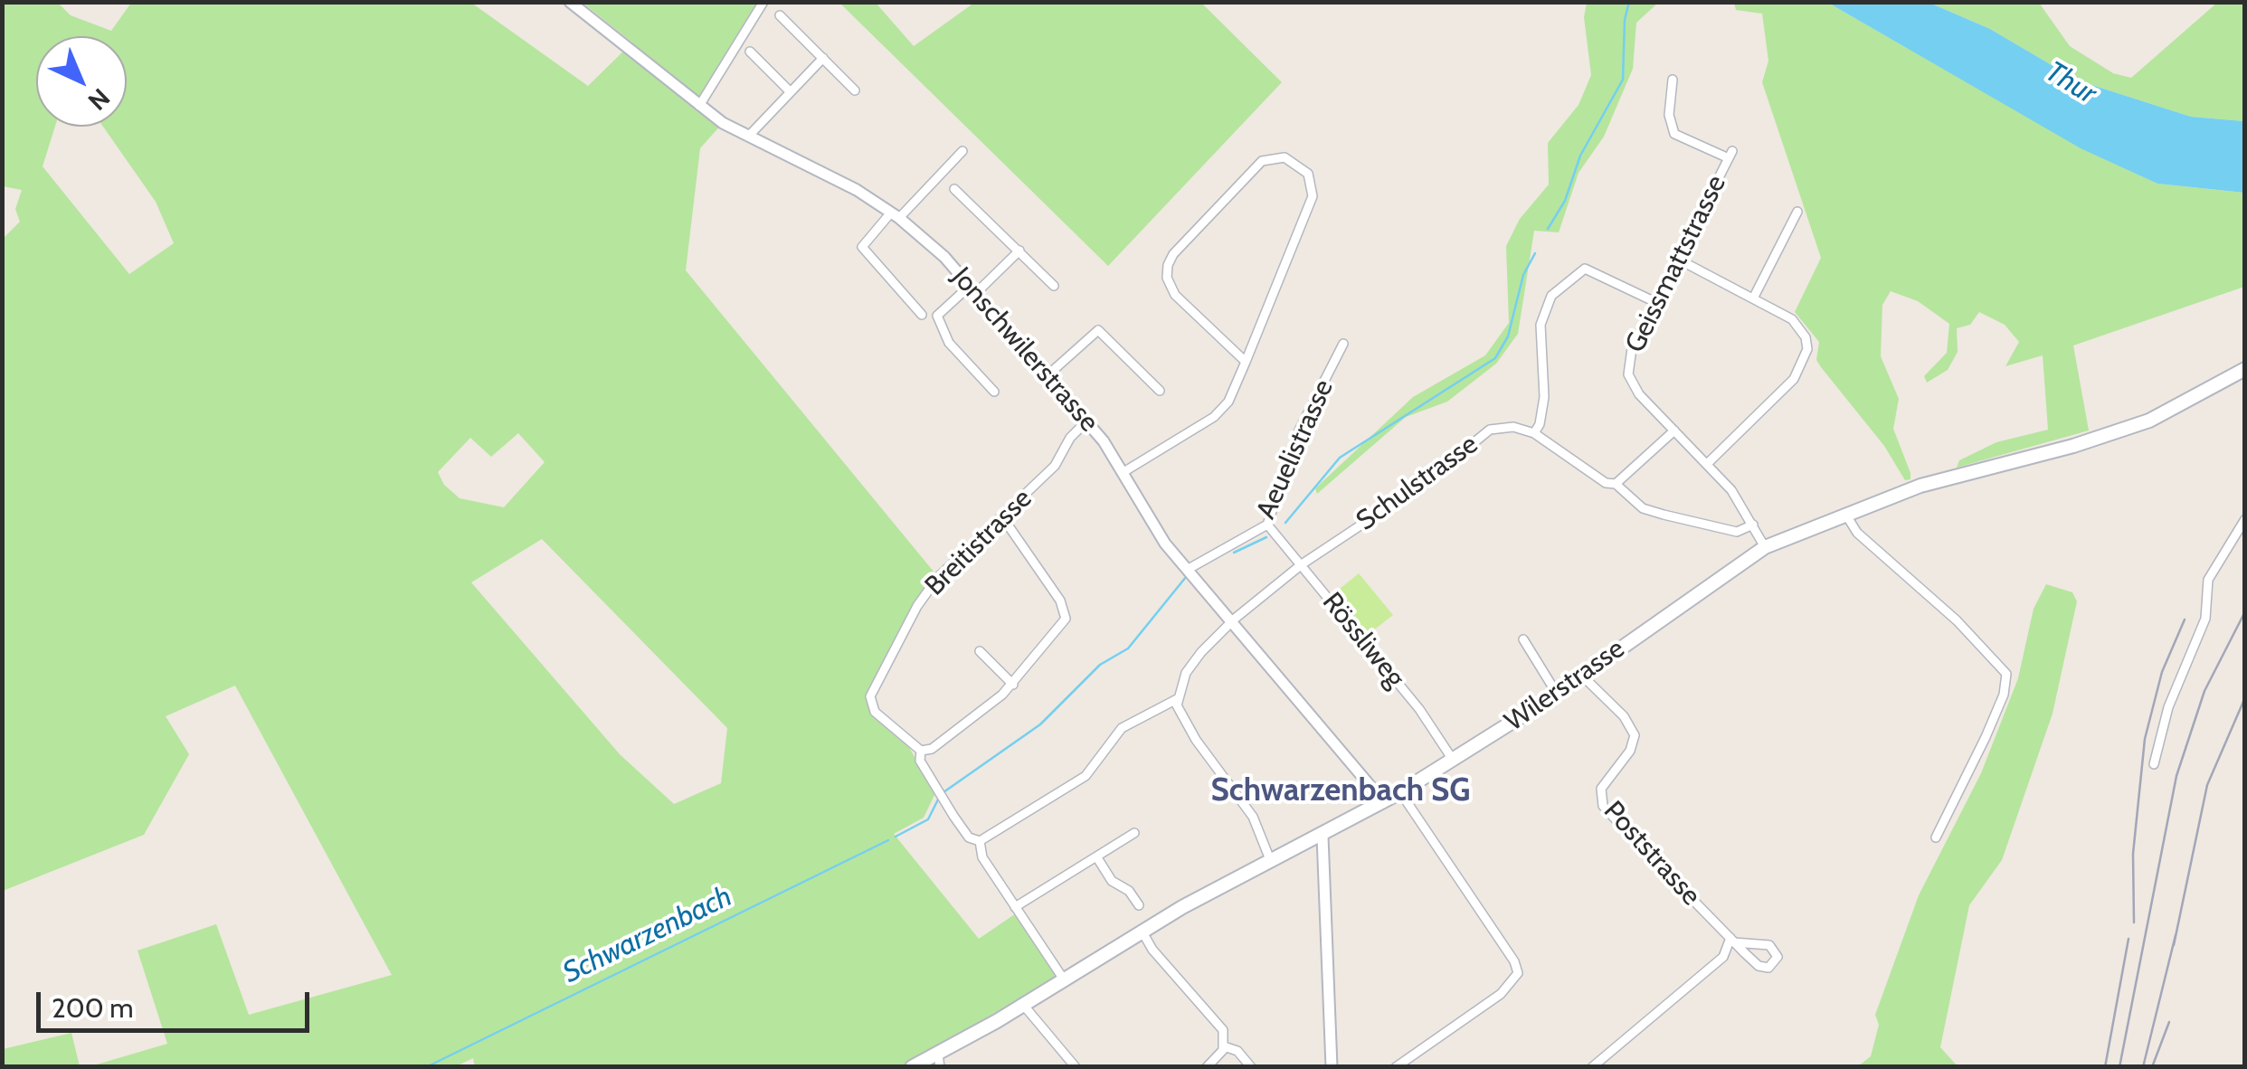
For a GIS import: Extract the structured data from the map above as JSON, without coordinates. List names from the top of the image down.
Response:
{
  "streets": {
    "main road": ["Wilerstrasse"],
    "street": [
      "Geissmattstrasse",
      "Jonschwilerstrasse",
      "Aeuelistrasse",
      "Schulstrasse",
      "Breitistrasse",
      "Rössliweg",
      "Poststrasse"
    ]
  },
  "crossings": [
    ["Geissmattstrasse", "Wilerstrasse"],
    ["Jonschwilerstrasse", "Aeuelistrasse"],
    ["Jonschwilerstrasse", "Schulstrasse"],
    ["Jonschwilerstrasse", "Breitistrasse"],
    ["Jonschwilerstrasse", "Wilerstrasse"],
    ["Aeuelistrasse", "Rössliweg"],
    ["Schulstrasse", "Rössliweg"],
    ["Breitistrasse", "Wilerstrasse"],
    ["Rössliweg", "Wilerstrasse"],
    ["Wilerstrasse", "Poststrasse"]
  ],
  "districts": ["Schwarzenbach SG"],
  "water": ["Thur", "Schwarzenbach"],
  "scale_bar": "200 m",
  "north": "bottom right"
}
